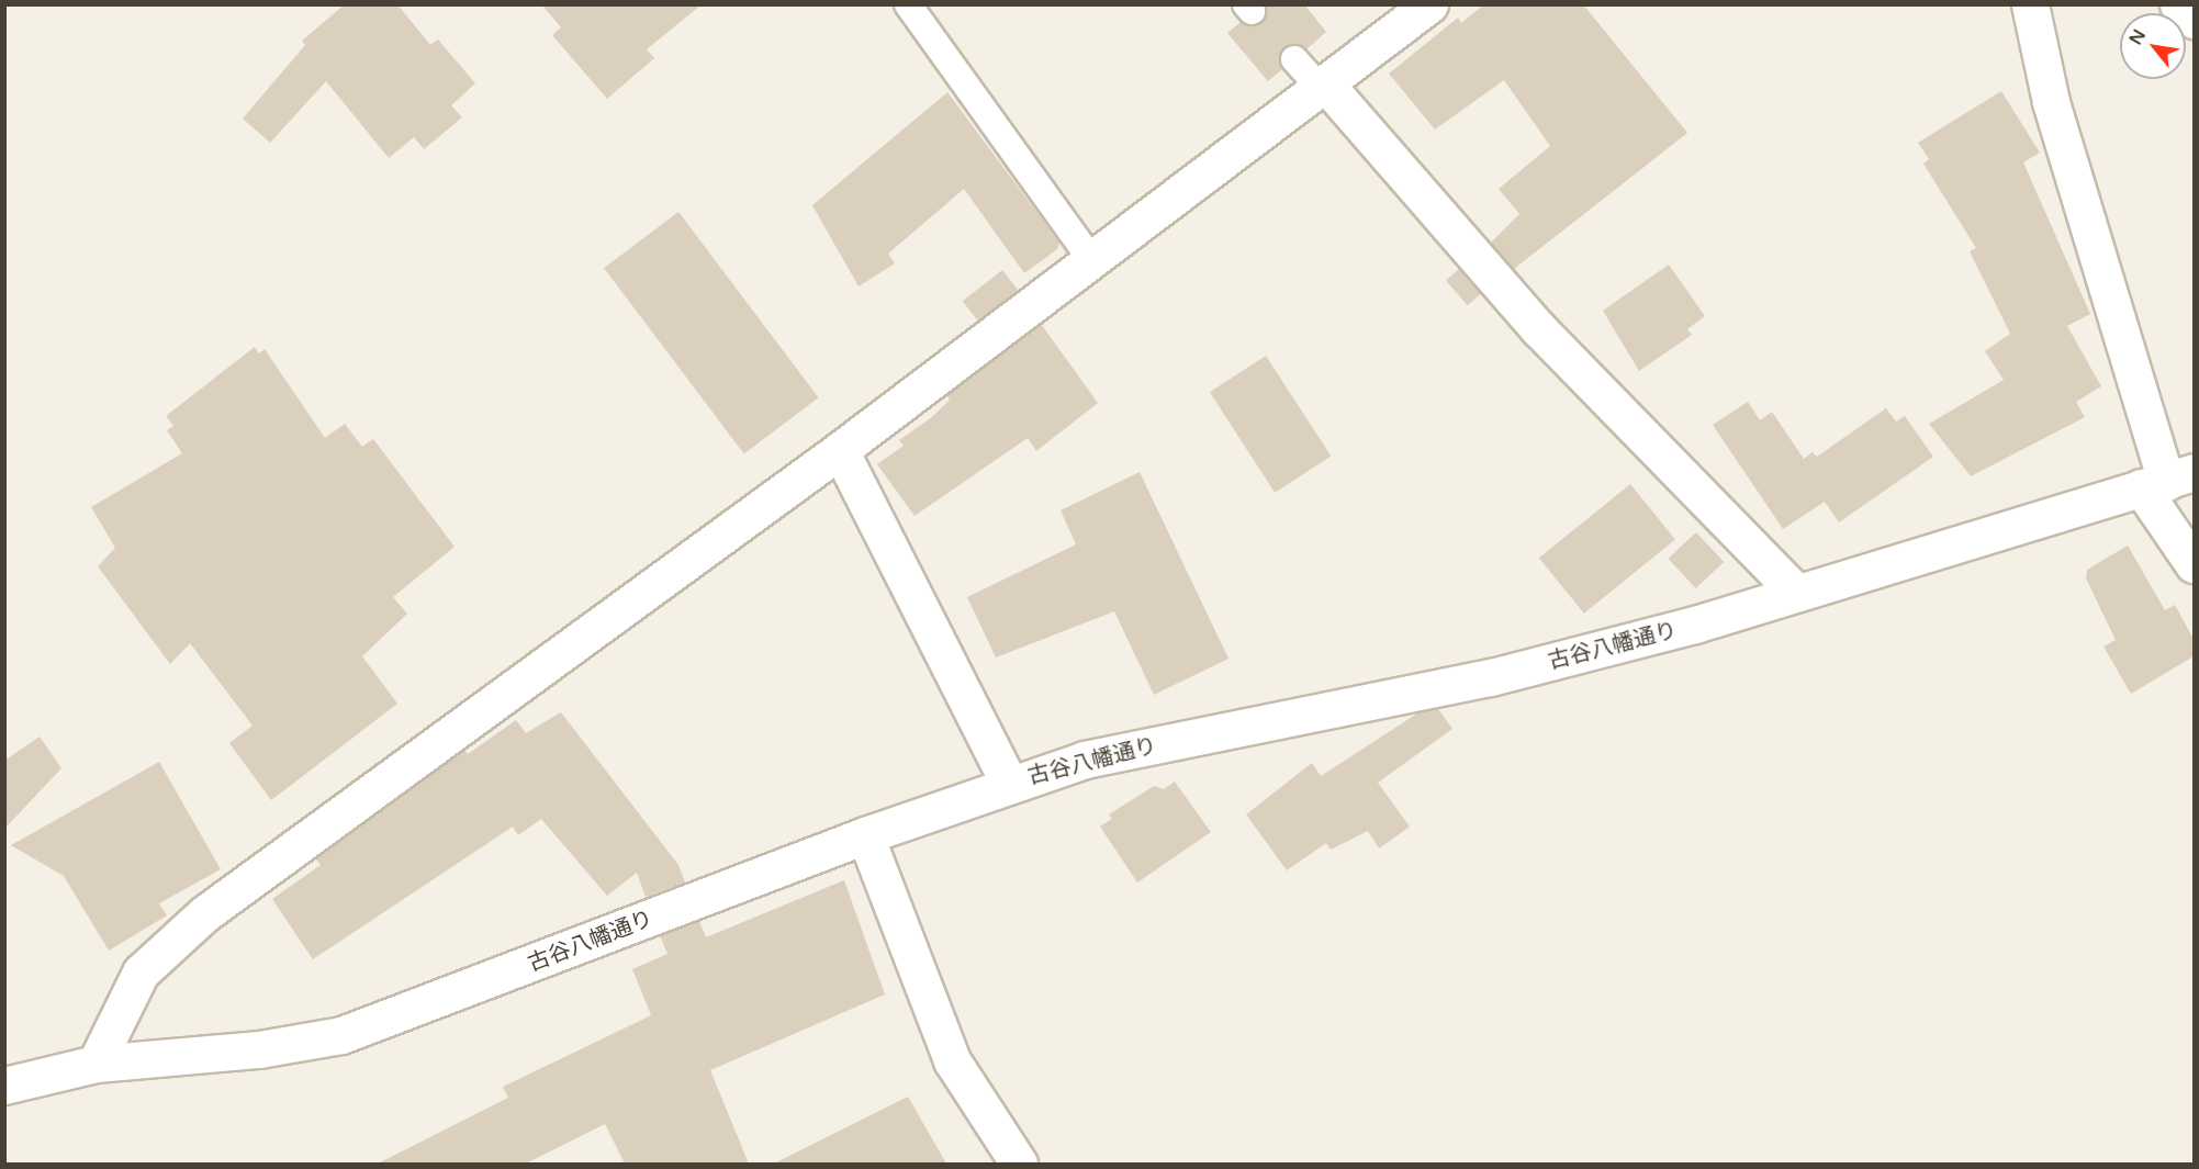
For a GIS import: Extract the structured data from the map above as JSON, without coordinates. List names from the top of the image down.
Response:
{
  "streets": {
    "street": ["古谷八幡通り"]
  },
  "north": "top left"
}
